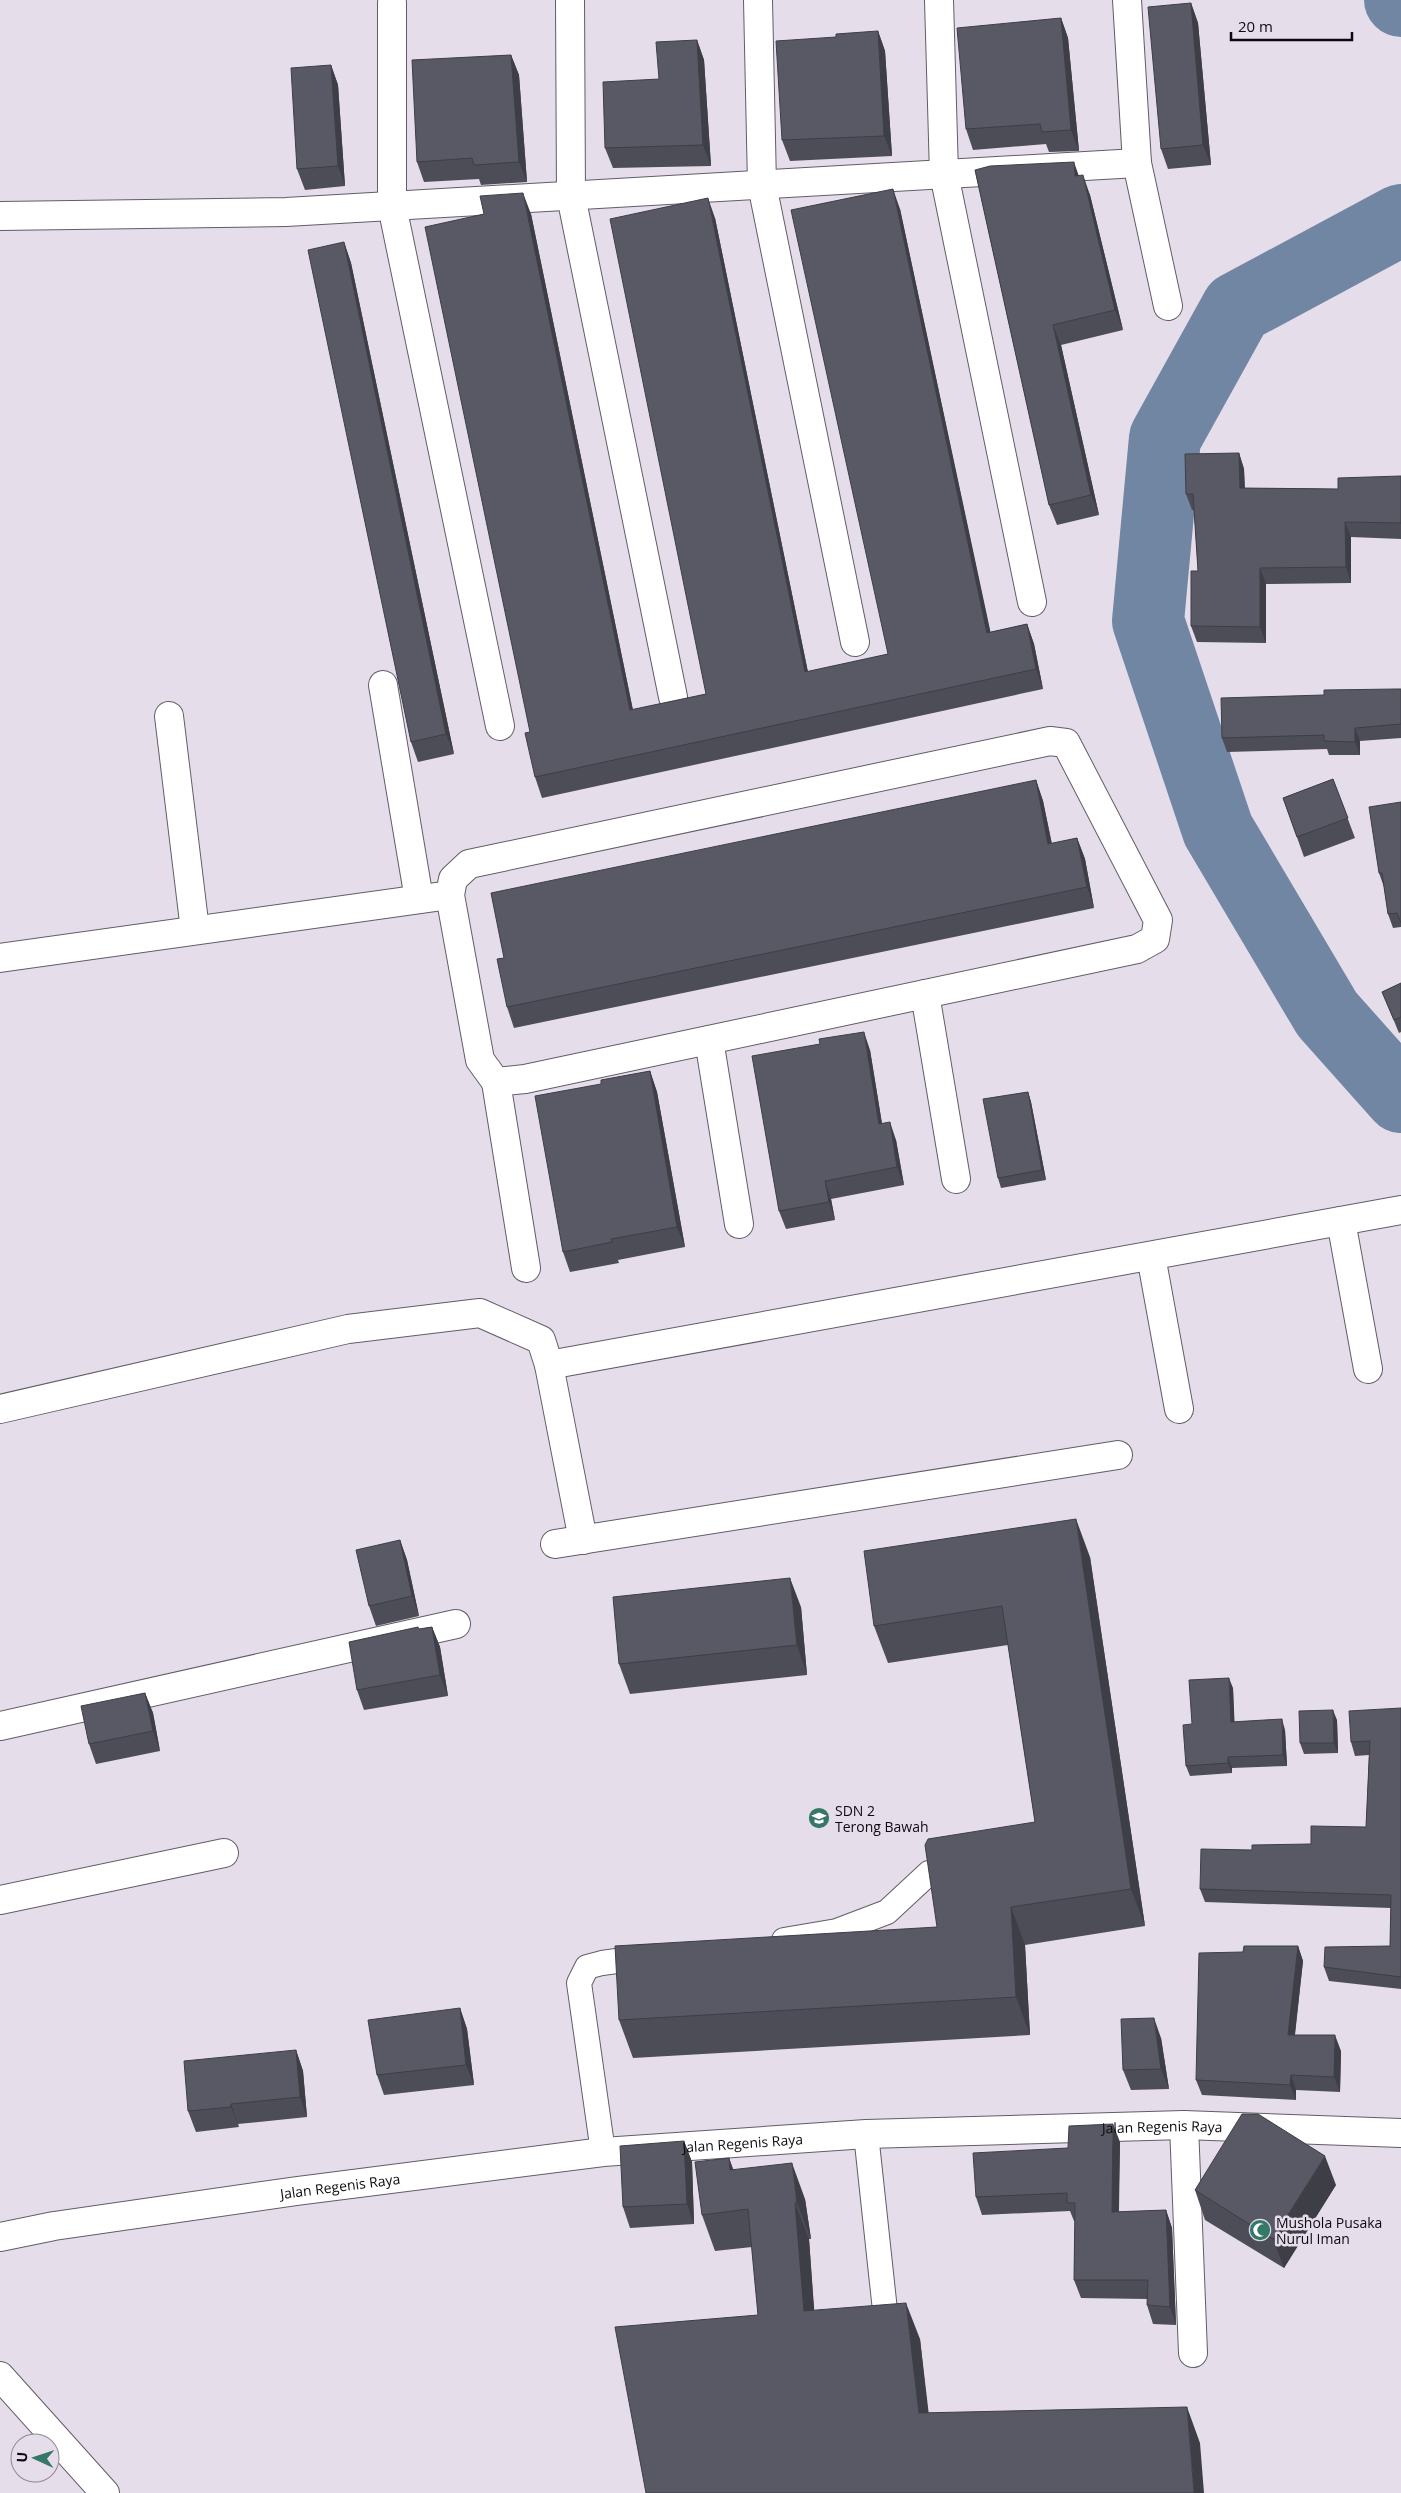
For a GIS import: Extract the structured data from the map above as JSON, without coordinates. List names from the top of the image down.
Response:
{
  "streets": {
    "street": ["Jalan Regenis Raya"]
  },
  "places": {
    "school or university": ["SDN 2 Terong Bawah"],
    "mosque": ["Mushola Pusaka Nurul Iman"]
  },
  "scale_bar": "20 m",
  "north": "left"
}
